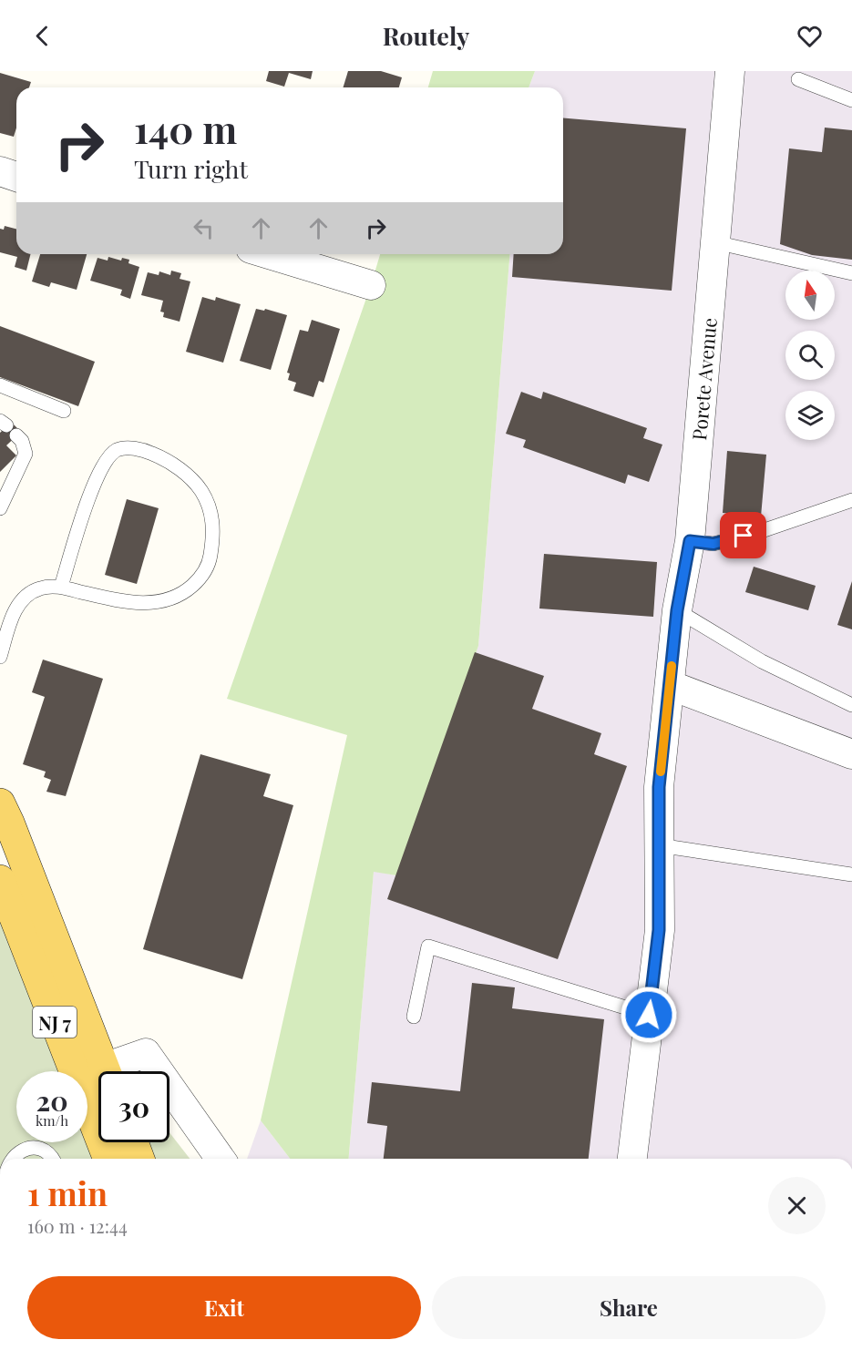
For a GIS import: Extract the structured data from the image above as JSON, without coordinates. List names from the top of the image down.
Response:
{
  "streets": {
    "main road": ["NJ 7"],
    "street": ["Porete Avenue"]
  },
  "north": "top",
  "page": {
    "header": "Routely",
    "turn": ["140 m", "Turn right"],
    "speed": "20 km/h",
    "limit": "30",
    "heading": ["1 min", "160 m · 12:44"],
    "buttons": ["Exit", "Share"]
  }
}
